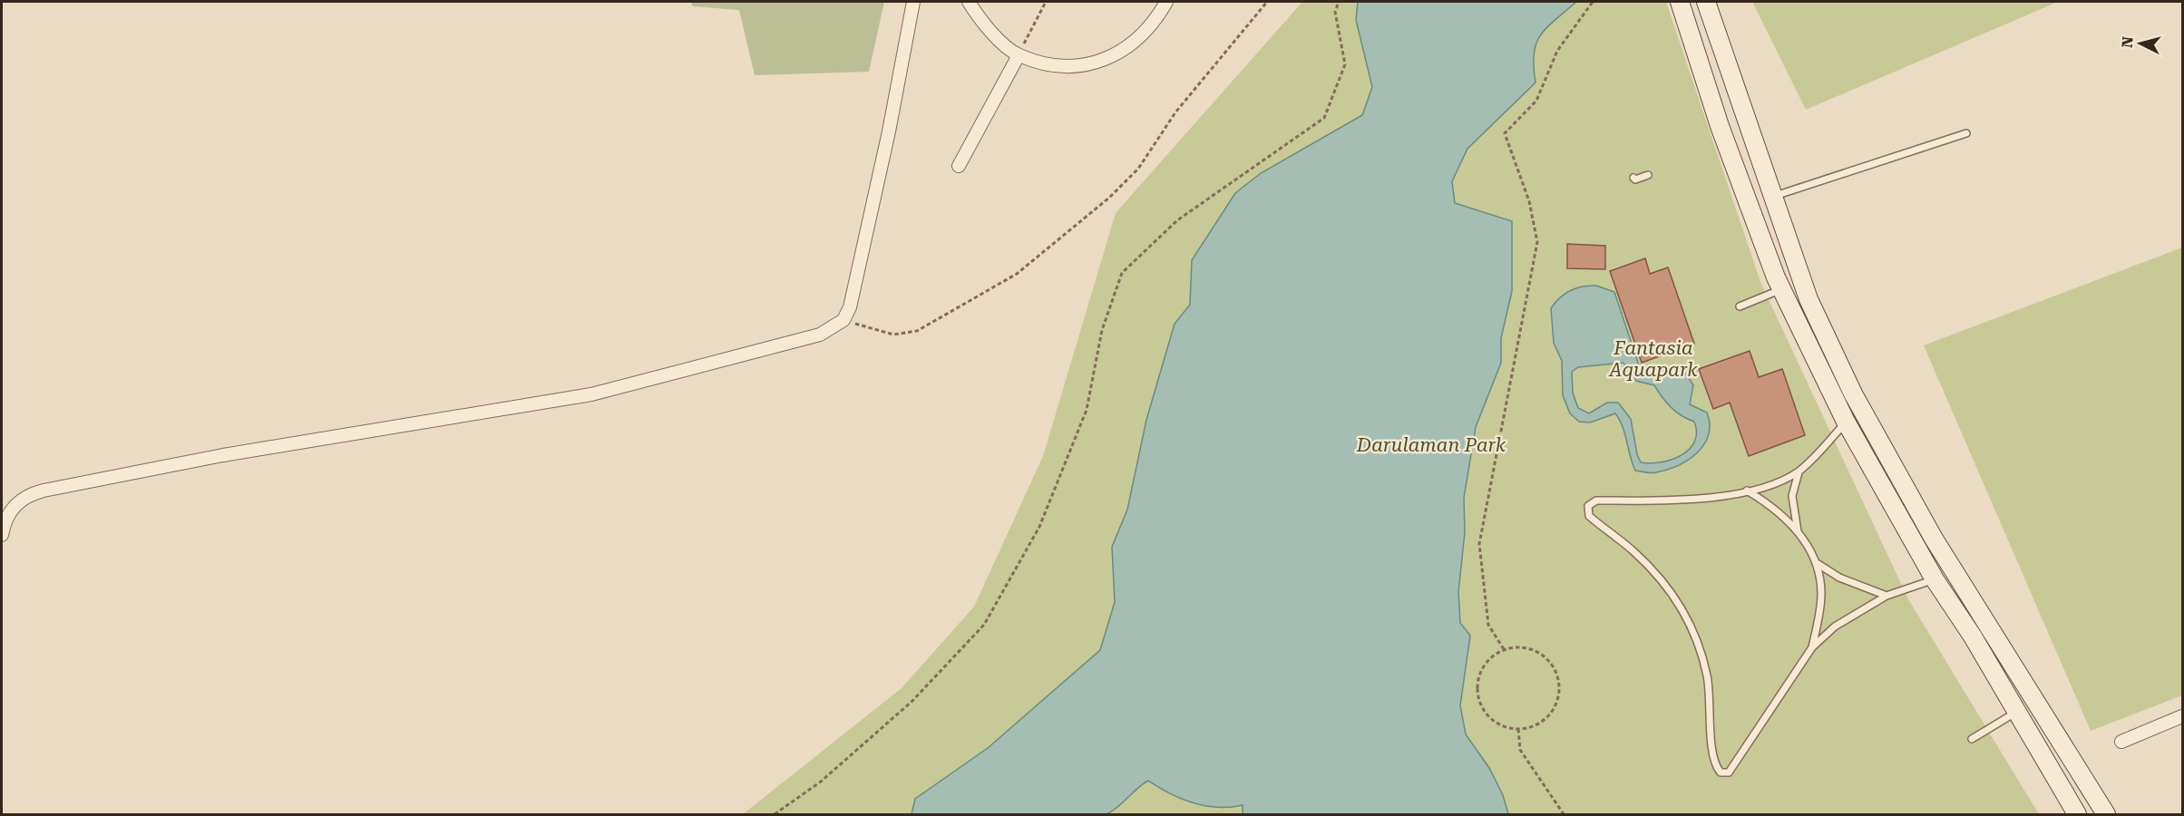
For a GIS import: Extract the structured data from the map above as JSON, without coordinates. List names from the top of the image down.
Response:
{
  "parks": ["Fantasia Aquapark", "Darulaman Park"],
  "north": "left"
}
